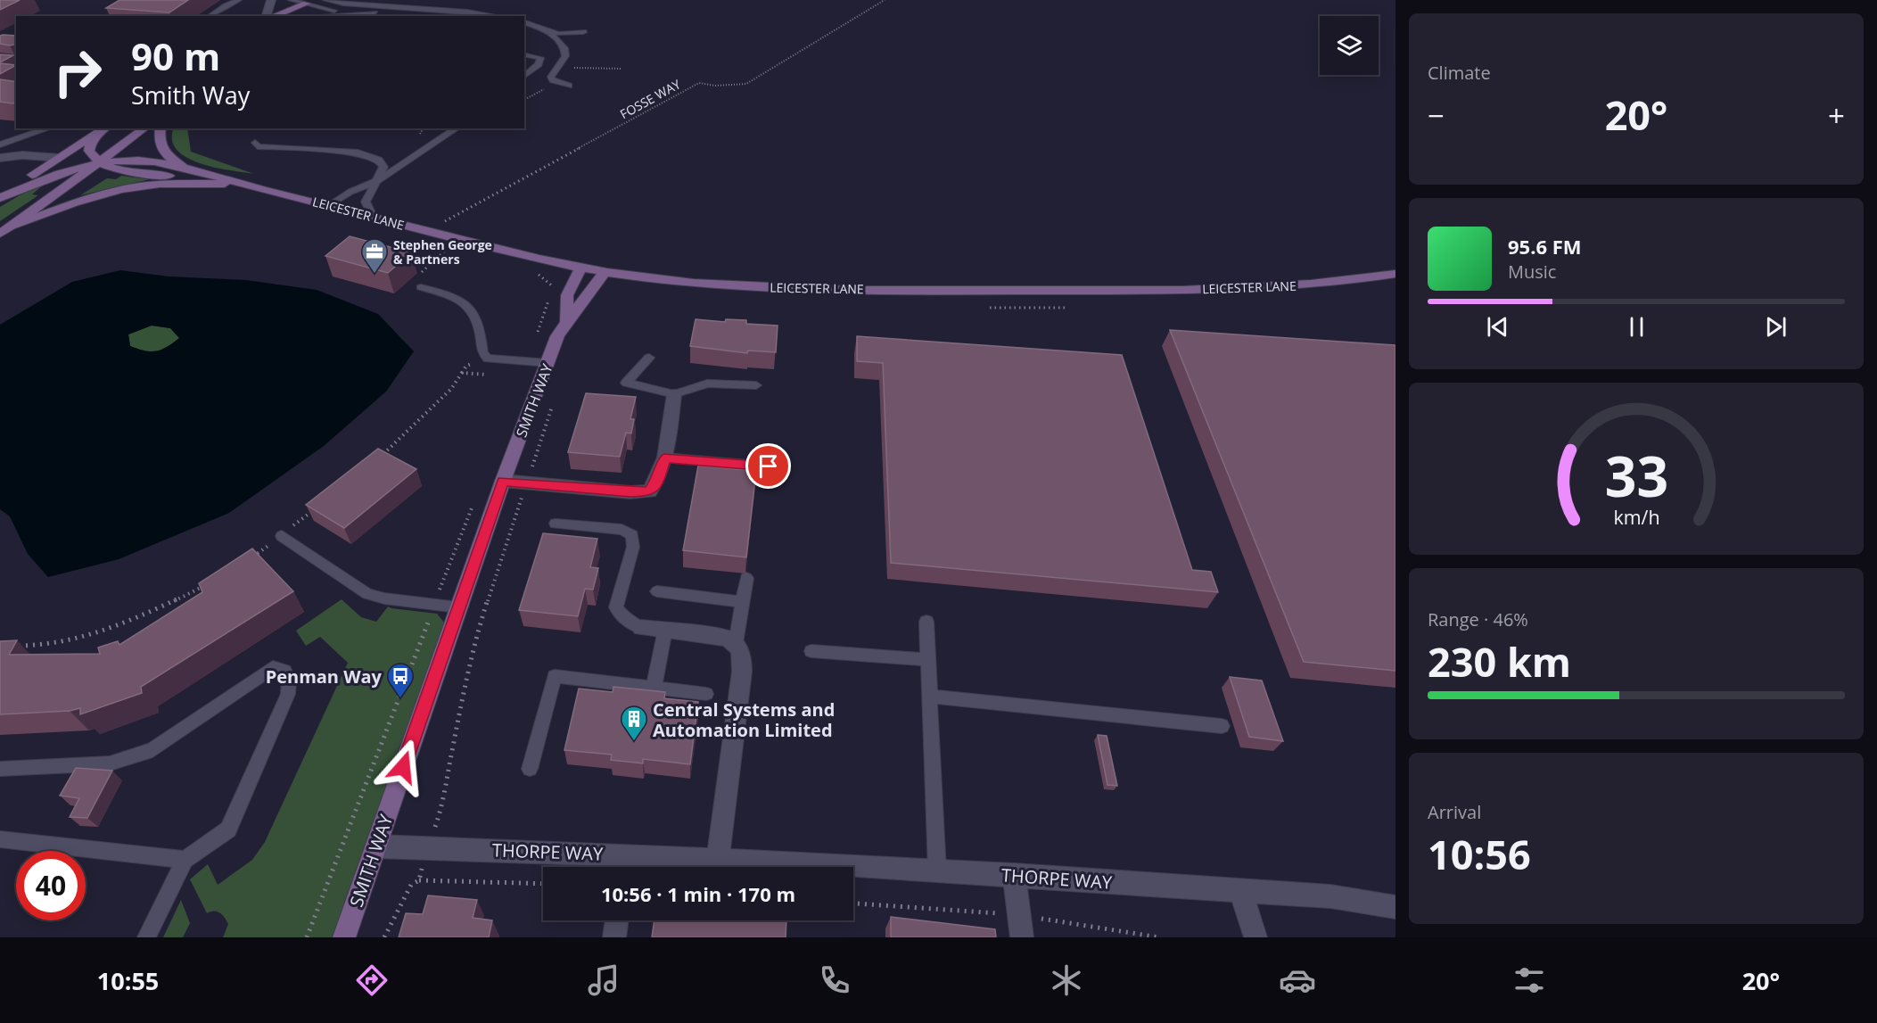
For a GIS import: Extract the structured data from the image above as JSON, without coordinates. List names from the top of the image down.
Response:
{
  "streets": {
    "street": ["LEICESTER LANE", "SMITH WAY", "THORPE WAY"],
    "path": ["FOSSE WAY"]
  },
  "crossings": [
    ["FOSSE WAY", "LEICESTER LANE"],
    ["SMITH WAY", "THORPE WAY"]
  ],
  "places": {
    "office": ["Stephen George & Partners"],
    "bus stop": ["Penman Way"],
    "building": ["Central Systems and Automation Limited"]
  },
  "page": {
    "tile": [
      "Climate",
      ["Range · 46%", "230 km"],
      ["Arrival", "10:56"]
    ],
    "turn": ["90 m", "Smith Way"],
    "heat": ["−", "20°", "+"],
    "song": ["95.6 FM", "Music"],
    "limit": "40",
    "trip": "10:56 · 1 min · 170 m",
    "tabs": ["10:55", "20°"],
    "gauge": ["33", "km/h"]
  }
}
